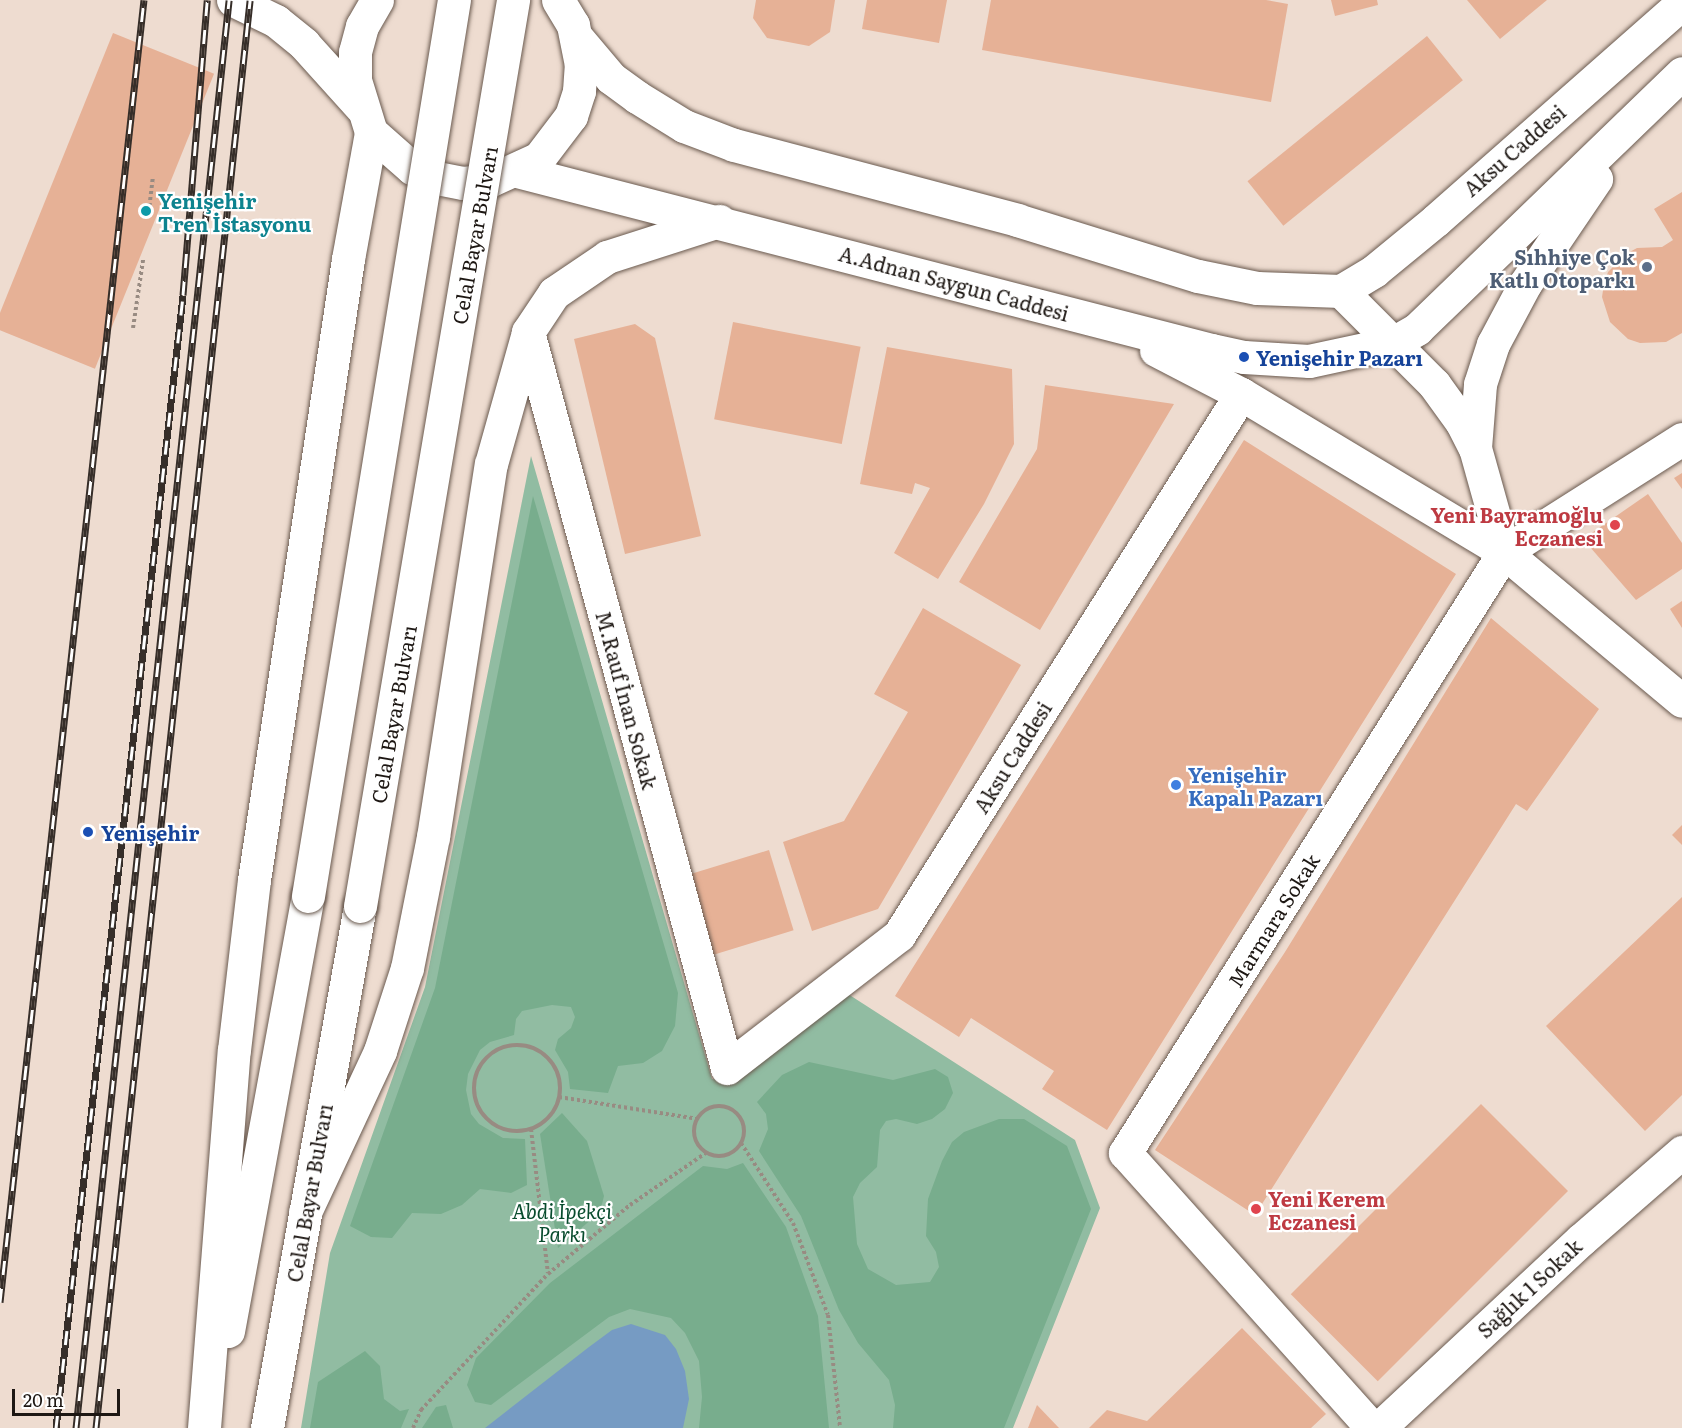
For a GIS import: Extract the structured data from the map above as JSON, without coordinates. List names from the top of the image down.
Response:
{
  "streets": {
    "main road": [
      "Aksu Caddesi",
      "Celal Bayar Bulvarı",
      "A.Adnan Saygun Caddesi",
      "M.Rauf İnan Sokak",
      "Marmara Sokak",
      "Sağlık 1 Sokak"
    ]
  },
  "crossings": [
    ["Aksu Caddesi", "M.Rauf İnan Sokak"]
  ],
  "parks": ["Abdi İpekçi Parkı"],
  "places": [
    "Yenişehir Tren İstasyonu",
    "Sıhhiye Çok Katlı Otoparkı",
    "Yenişehir Pazarı",
    "Yeni Bayramoğlu Eczanesi",
    "Yenişehir Kapalı Pazarı",
    "Yenişehir",
    "Yeni Kerem Eczanesi"
  ],
  "scale_bar": "20 m"
}
